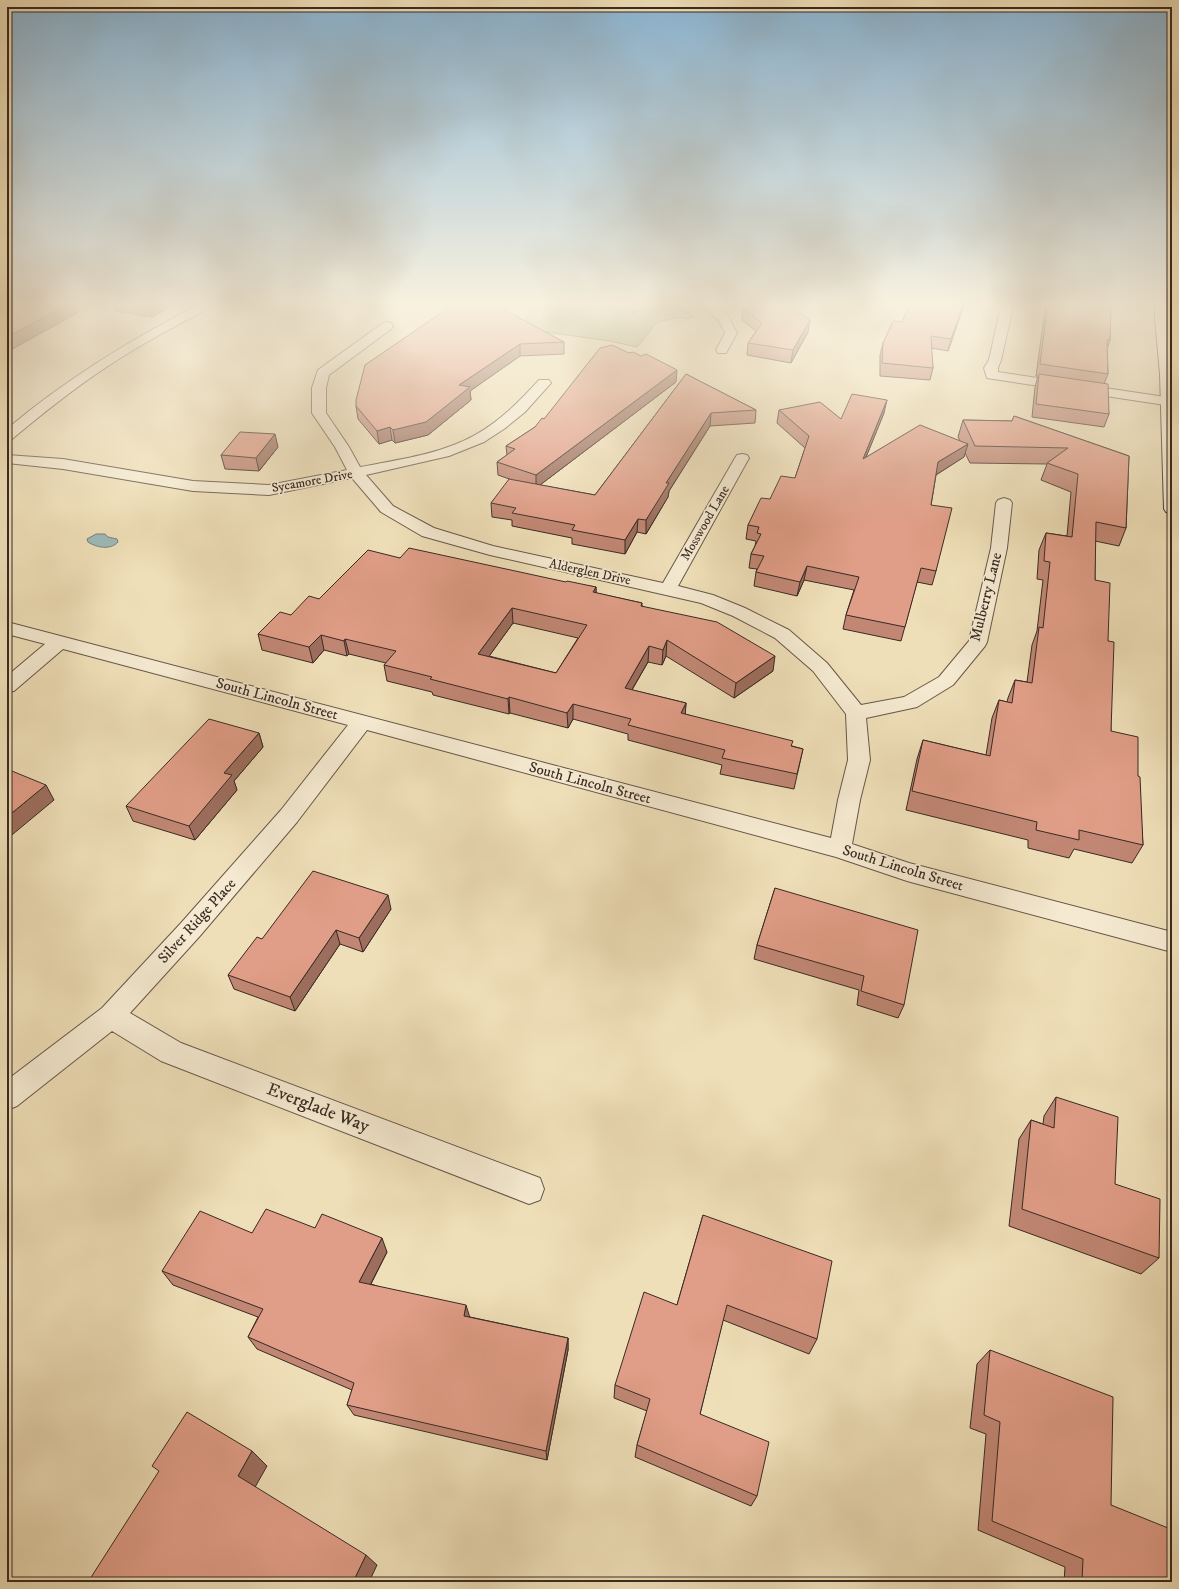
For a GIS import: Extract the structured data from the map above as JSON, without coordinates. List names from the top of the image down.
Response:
{
  "streets": {
    "street": [
      "Sycamore Drive",
      "Mosswood Lane",
      "Alderglen Drive",
      "Mulberry Lane",
      "South Lincoln Street",
      "Silver Ridge Place",
      "Everglade Way"
    ]
  },
  "crossings": [
    ["Sycamore Drive", "Alderglen Drive"],
    ["Mosswood Lane", "Alderglen Drive"],
    ["Alderglen Drive", "Mulberry Lane"],
    ["South Lincoln Street", "Silver Ridge Place"],
    ["Silver Ridge Place", "Everglade Way"]
  ]
}
